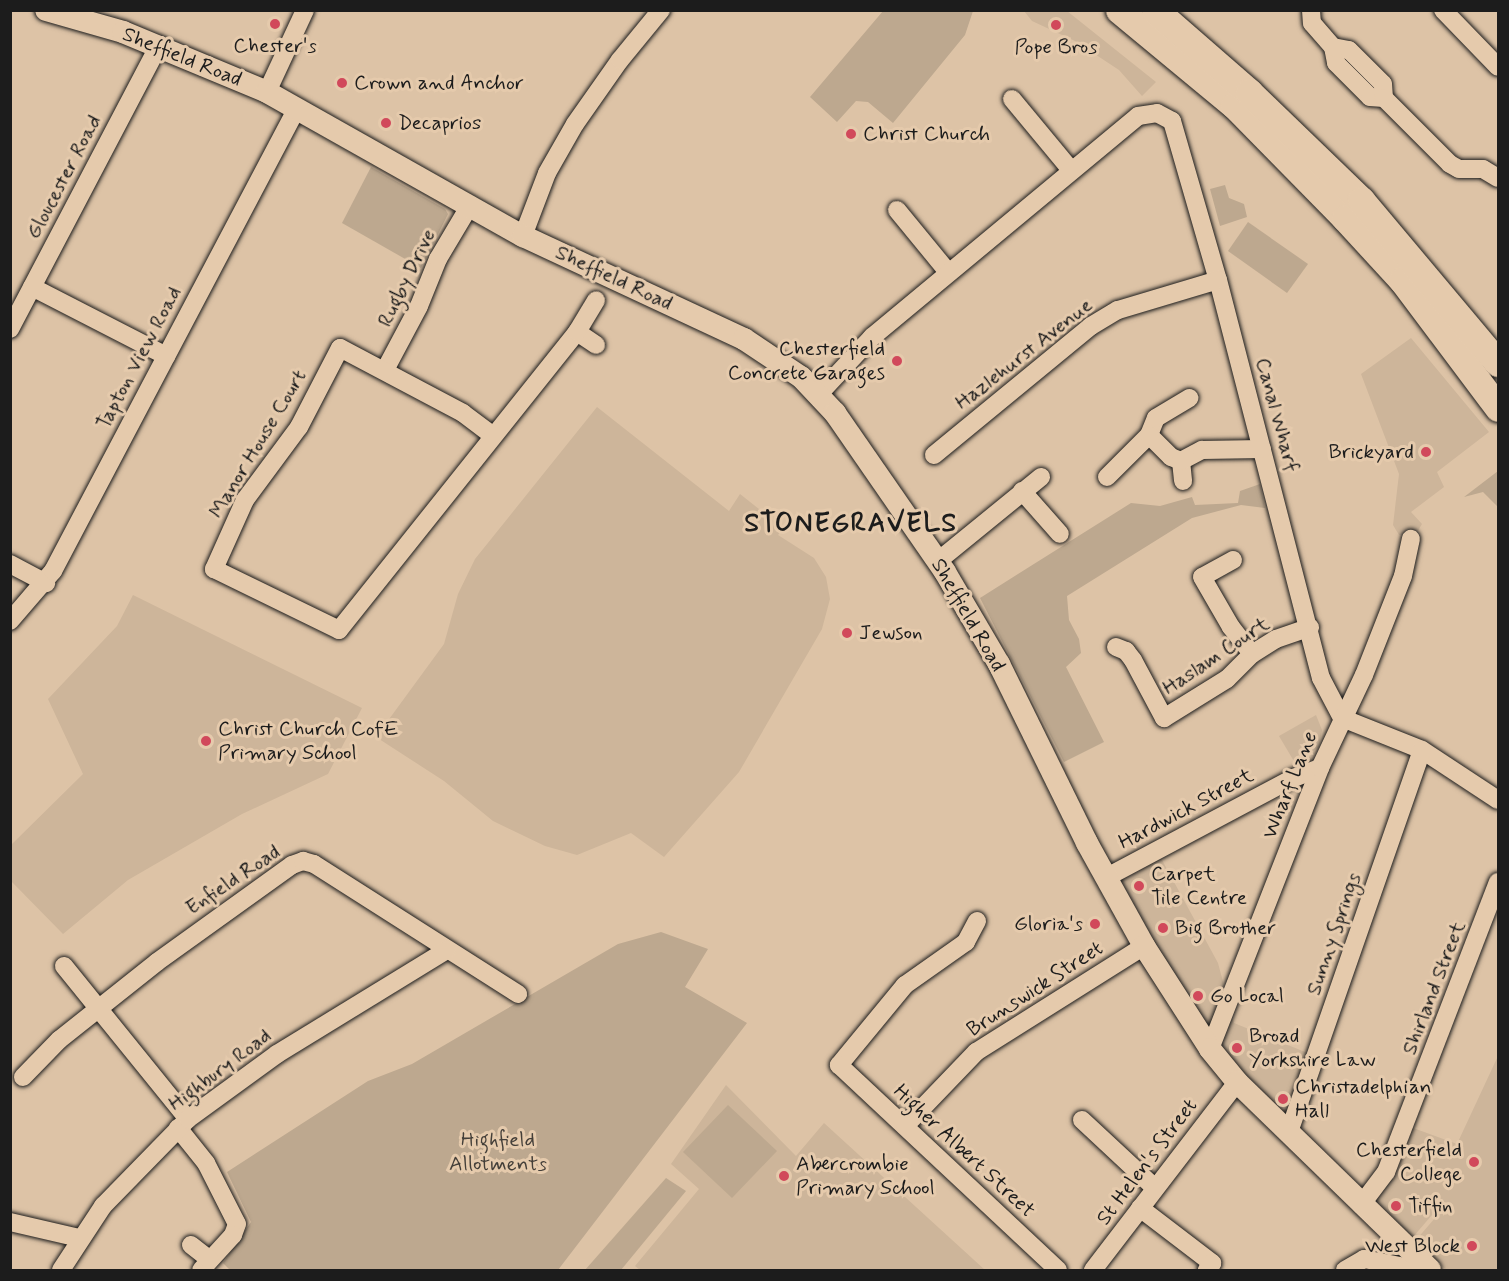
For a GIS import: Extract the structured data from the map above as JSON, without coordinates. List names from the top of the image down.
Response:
{
  "streets": {
    "main road": ["Sheffield Road"],
    "street": [
      "Gloucester Road",
      "Rugby Drive",
      "Hazlehurst Avenue",
      "Tapton View Road",
      "Canal Wharf",
      "Manor House Court",
      "Haslam Court",
      "Wharf Lane",
      "Hardwick Street",
      "Enfield Road",
      "Sunny Springs",
      "Shirland Street",
      "Brunswick Street",
      "Highbury Road",
      "Higher Albert Street",
      "St Helen's Street"
    ]
  },
  "crossings": [
    ["Sheffield Road", "Gloucester Road"],
    ["Sheffield Road", "Rugby Drive"],
    ["Sheffield Road", "Tapton View Road"],
    ["Sheffield Road", "Wharf Lane"],
    ["Sheffield Road", "Hardwick Street"],
    ["Sheffield Road", "Sunny Springs"],
    ["Sheffield Road", "Shirland Street"],
    ["Sheffield Road", "Brunswick Street"],
    ["Sheffield Road", "St Helen's Street"],
    ["Rugby Drive", "Manor House Court"],
    ["Hazlehurst Avenue", "Canal Wharf"],
    ["Canal Wharf", "Haslam Court"],
    ["Canal Wharf", "Wharf Lane"],
    ["Wharf Lane", "Hardwick Street"],
    ["Enfield Road", "Highbury Road"],
    ["Brunswick Street", "Higher Albert Street"]
  ],
  "districts": ["STONEGRAVELS"],
  "parks": ["Highfield Allotments"],
  "places": [
    "Chester's",
    "Pope Bros",
    "Crown and Anchor",
    "Decaprios",
    "Christ Church",
    "Chesterfield Concrete Garages",
    "Brickyard",
    "Jewson",
    "Christ Church CofE Primary School",
    "Carpet Tile Centre",
    "Gloria's",
    "Big Brother",
    "Go Local",
    "Broad Yorkshire Law",
    "Christadelphian Hall",
    "Chesterfield College",
    "Abercrombie Primary School",
    "Tiffin",
    "West Block"
  ]
}
